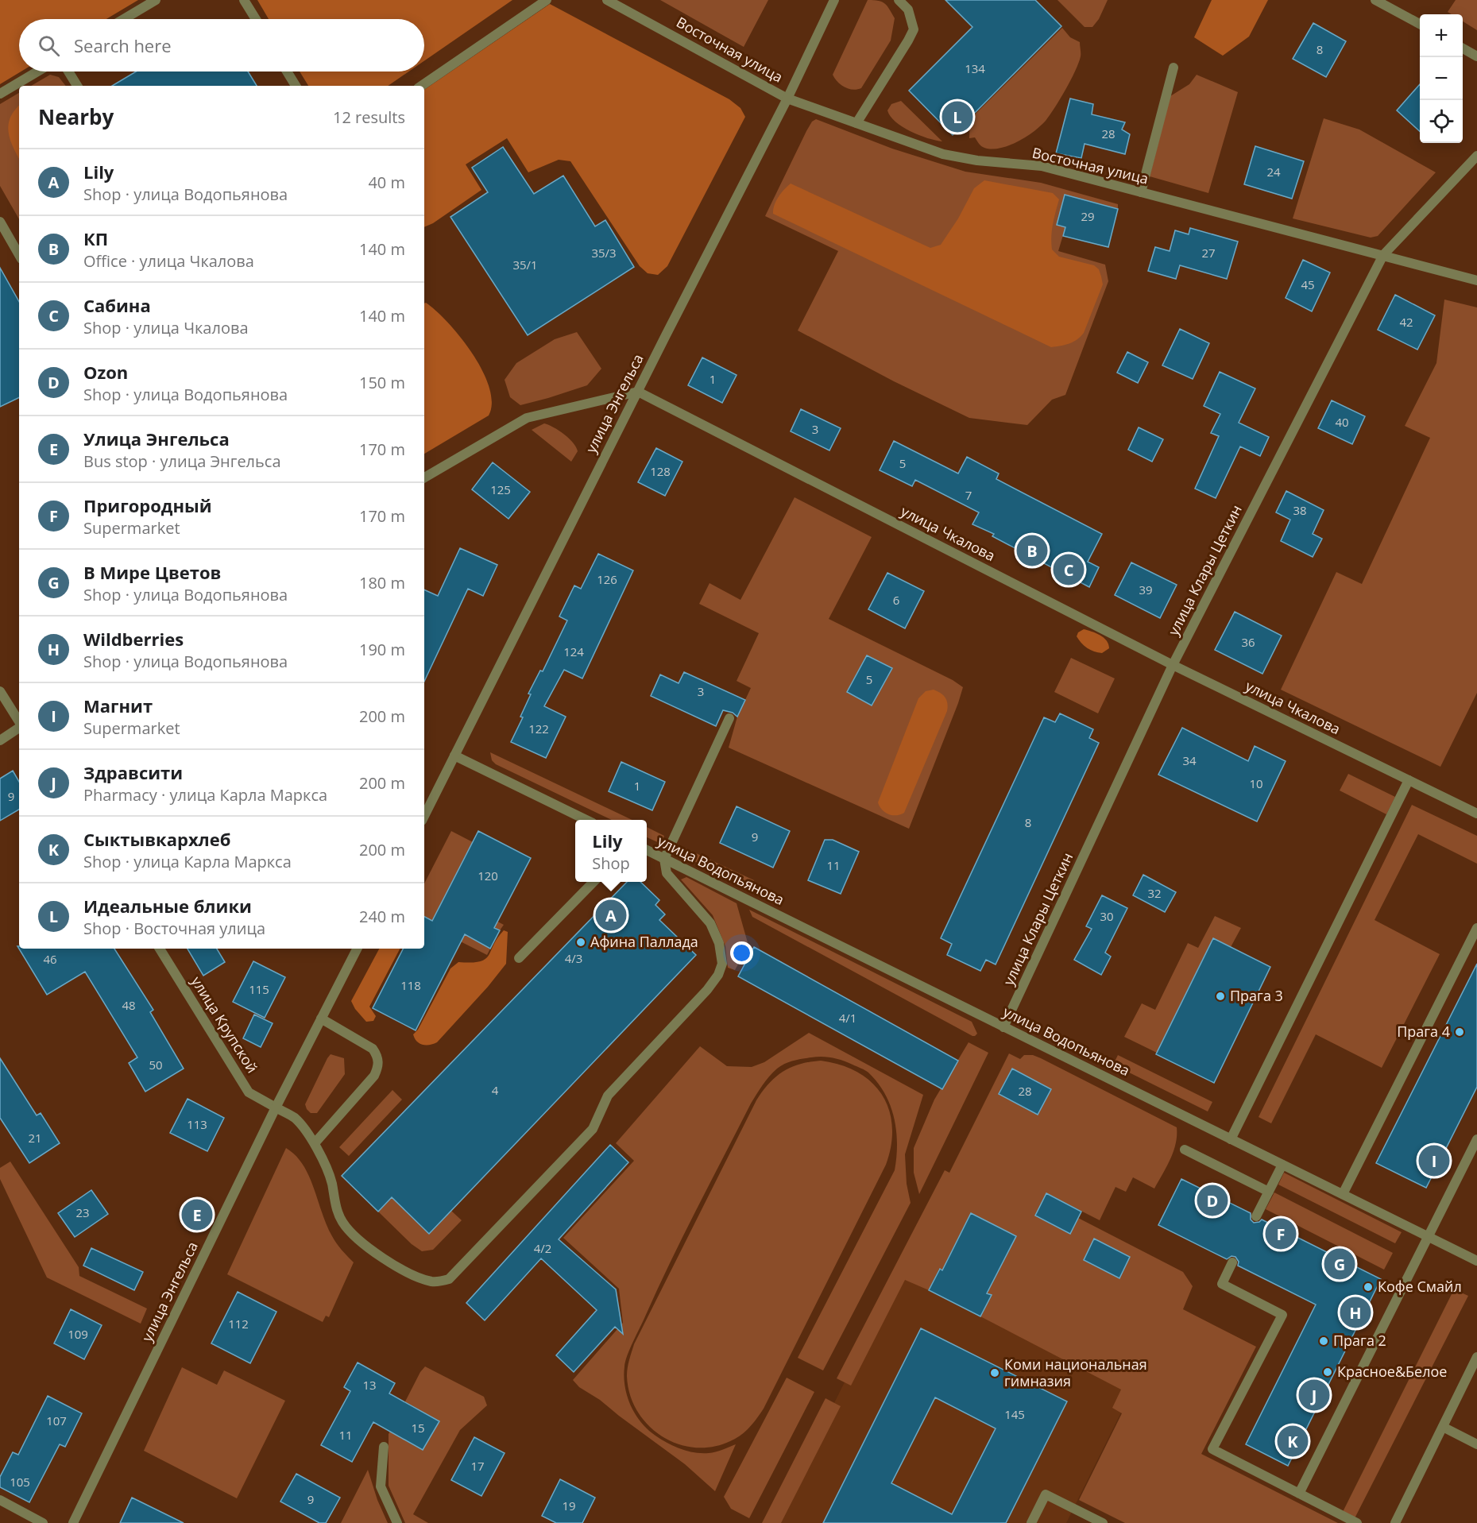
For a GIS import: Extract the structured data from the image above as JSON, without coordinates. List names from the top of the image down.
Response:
{
  "streets": {
    "street": [
      "Восточная улица",
      "улица Энгельса",
      "улица Чкалова",
      "улица Клары Цеткин",
      "улица Водопьянова",
      "улица Крупской"
    ]
  },
  "crossings": [
    ["Восточная улица", "улица Энгельса"],
    ["Восточная улица", "улица Клары Цеткин"],
    ["улица Энгельса", "улица Чкалова"],
    ["улица Энгельса", "улица Крупской"],
    ["улица Чкалова", "улица Клары Цеткин"],
    ["улица Клары Цеткин", "улица Водопьянова"],
    ["улица Водопьянова", "улица Крупской"]
  ],
  "places": [
    "Афина Паллада",
    "Прага 3",
    "Прага 4",
    "Кофе Смайл",
    "Прага 2",
    "Красное&Белое",
    "Коми национальная гимназия"
  ],
  "house_numbers": [
    "8",
    "134",
    "28",
    "24",
    "29",
    "35/3",
    "27",
    "35/1",
    "45",
    "42",
    "1",
    "40",
    "3",
    "5",
    "128",
    "125",
    "7",
    "38",
    "126",
    "39",
    "6",
    "36",
    "124",
    "5",
    "3",
    "122",
    "34",
    "10",
    "1",
    "9",
    "8",
    "9",
    "11",
    "120",
    "32",
    "30",
    "4/3",
    "46",
    "118",
    "115",
    "48",
    "4/1",
    "50",
    "4",
    "28",
    "113",
    "21",
    "23",
    "4/2",
    "112",
    "109",
    "13",
    "145",
    "107",
    "15",
    "11",
    "17",
    "105",
    "9",
    "19"
  ],
  "page": {
    "map_buttons": ["+", "−"],
    "search": "Search here",
    "heading": ["Nearby", "12 results"],
    "pins": [
      "L",
      "B",
      "C",
      "A",
      "I",
      "D",
      "E",
      "F",
      "G",
      "H",
      "J",
      "K"
    ],
    "list": [
      {
        "mark": "A",
        "name": "Lily",
        "note": "Shop · улица Водопьянова",
        "value": "40 m"
      },
      {
        "mark": "B",
        "name": "КП",
        "note": "Office · улица Чкалова",
        "value": "140 m"
      },
      {
        "mark": "C",
        "name": "Сабина",
        "note": "Shop · улица Чкалова",
        "value": "140 m"
      },
      {
        "mark": "D",
        "name": "Ozon",
        "note": "Shop · улица Водопьянова",
        "value": "150 m"
      },
      {
        "mark": "E",
        "name": "Улица Энгельса",
        "note": "Bus stop · улица Энгельса",
        "value": "170 m"
      },
      {
        "mark": "F",
        "name": "Пригородный",
        "note": "Supermarket",
        "value": "170 m"
      },
      {
        "mark": "G",
        "name": "В Мире Цветов",
        "note": "Shop · улица Водопьянова",
        "value": "180 m"
      },
      {
        "mark": "H",
        "name": "Wildberries",
        "note": "Shop · улица Водопьянова",
        "value": "190 m"
      },
      {
        "mark": "I",
        "name": "Магнит",
        "note": "Supermarket",
        "value": "200 m"
      },
      {
        "mark": "J",
        "name": "Здравсити",
        "note": "Pharmacy · улица Карла Маркса",
        "value": "200 m"
      },
      {
        "mark": "K",
        "name": "Сыктывкархлеб",
        "note": "Shop · улица Карла Маркса",
        "value": "200 m"
      },
      {
        "mark": "L",
        "name": "Идеальные блики",
        "note": "Shop · Восточная улица",
        "value": "240 m"
      }
    ],
    "popup": ["Lily", "Shop"]
  }
}
